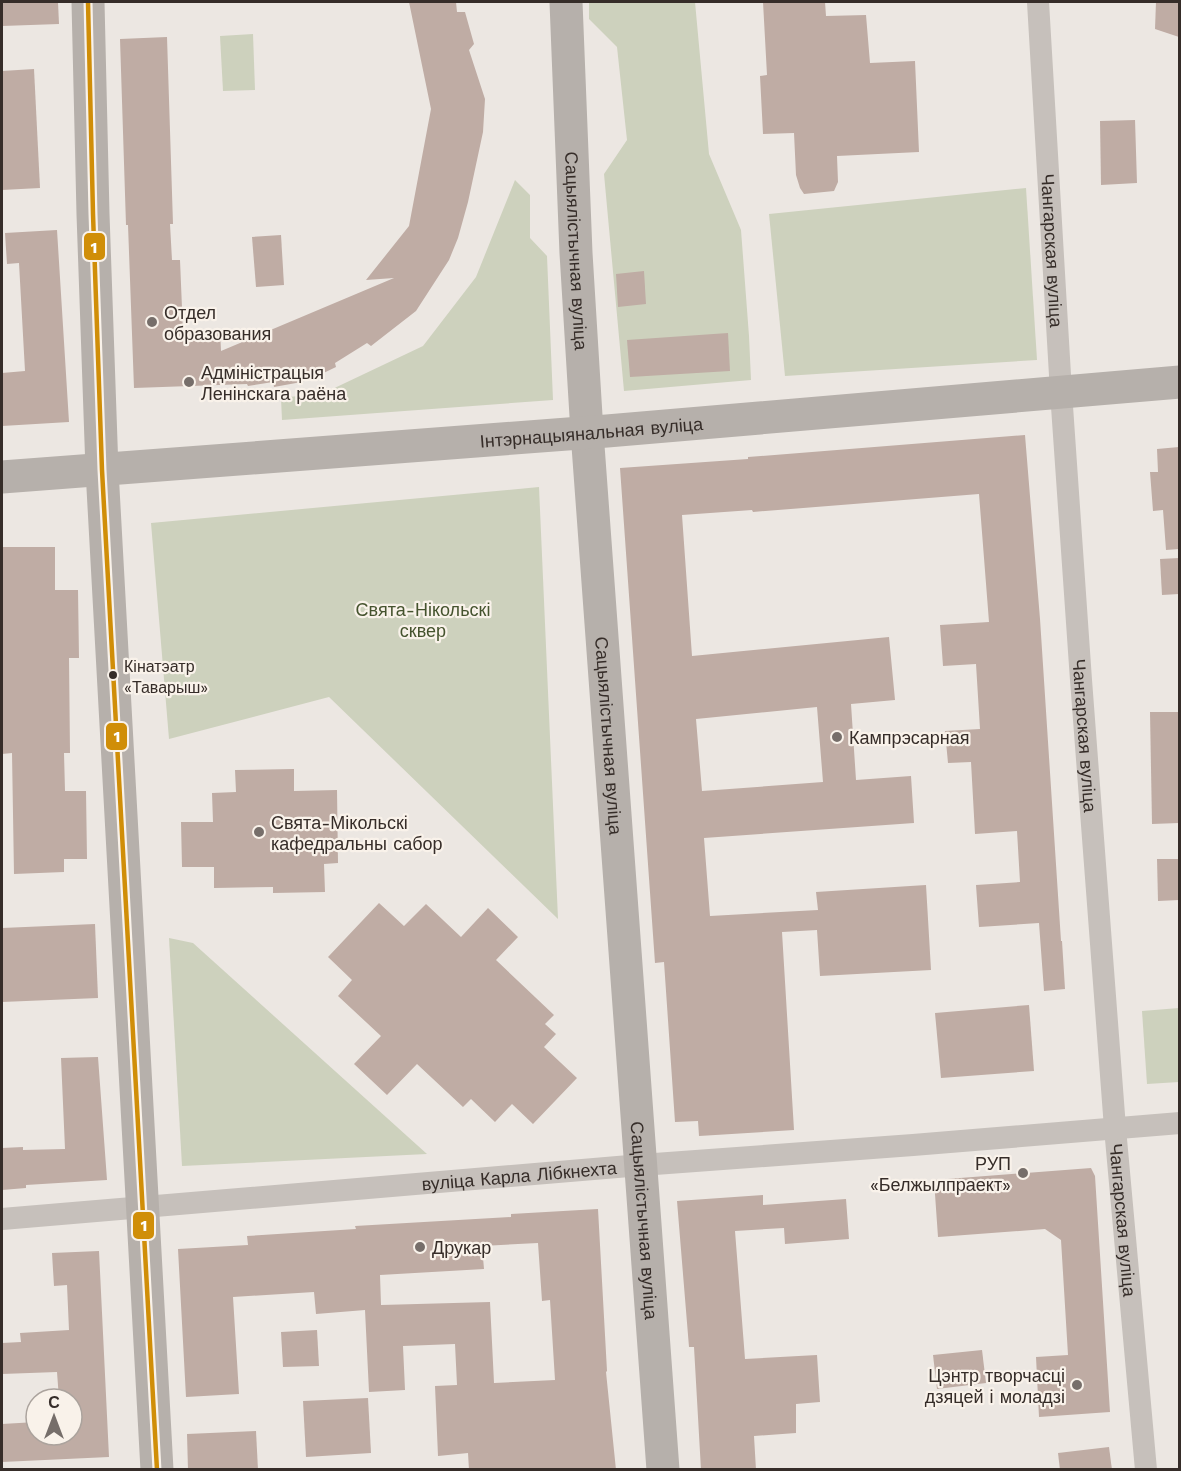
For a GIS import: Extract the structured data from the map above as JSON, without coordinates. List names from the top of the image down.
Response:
{
  "streets": {
    "street": [
      "Сацыялістычная вуліца",
      "Чангарская вуліца",
      "Інтэрнацыянальная вуліца",
      "вуліца Карла Лібкнехта"
    ]
  },
  "crossings": [
    ["Сацыялістычная вуліца", "Інтэрнацыянальная вуліца"],
    ["Сацыялістычная вуліца", "вуліца Карла Лібкнехта"],
    ["Чангарская вуліца", "Інтэрнацыянальная вуліца"],
    ["Чангарская вуліца", "вуліца Карла Лібкнехта"]
  ],
  "parks": ["Свята-Нікольскі сквер"],
  "places": [
    "Отдел образования",
    "Адміністрацыя Ленінскага раёна",
    "Кінатэатр «Таварыш»",
    "Кампрэсарная",
    "Свята-Мікольскі кафедральны сабор",
    "РУП «Белжылпраект»",
    "Друкар",
    "Цэнтр творчасці дзяцей і моладзі"
  ],
  "lines": ["transit line 1"],
  "north": "top"
}
